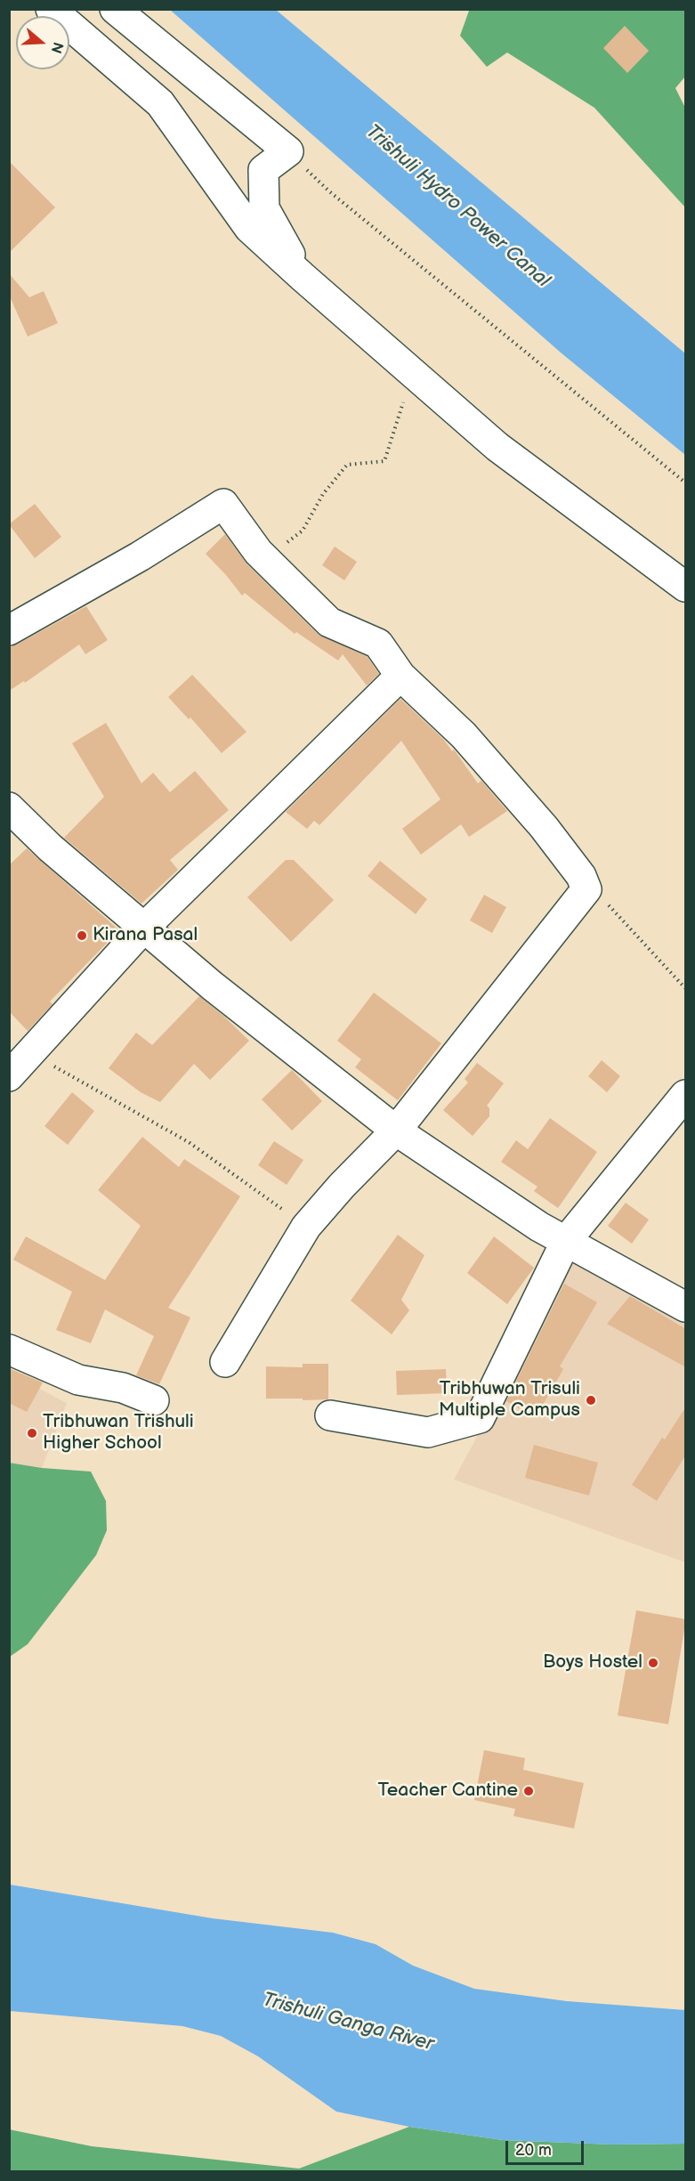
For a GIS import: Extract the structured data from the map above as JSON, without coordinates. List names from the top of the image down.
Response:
{
  "water": ["Trishuli Hydro Power Canal", "Trishuli Ganga River"],
  "places": [
    "Kirana Pasal",
    "Tribhuwan Trisuli Multiple Campus",
    "Tribhuwan Trishuli Higher School",
    "Boys Hostel",
    "Teacher Cantine"
  ],
  "scale_bar": "20 m",
  "north": "right"
}
